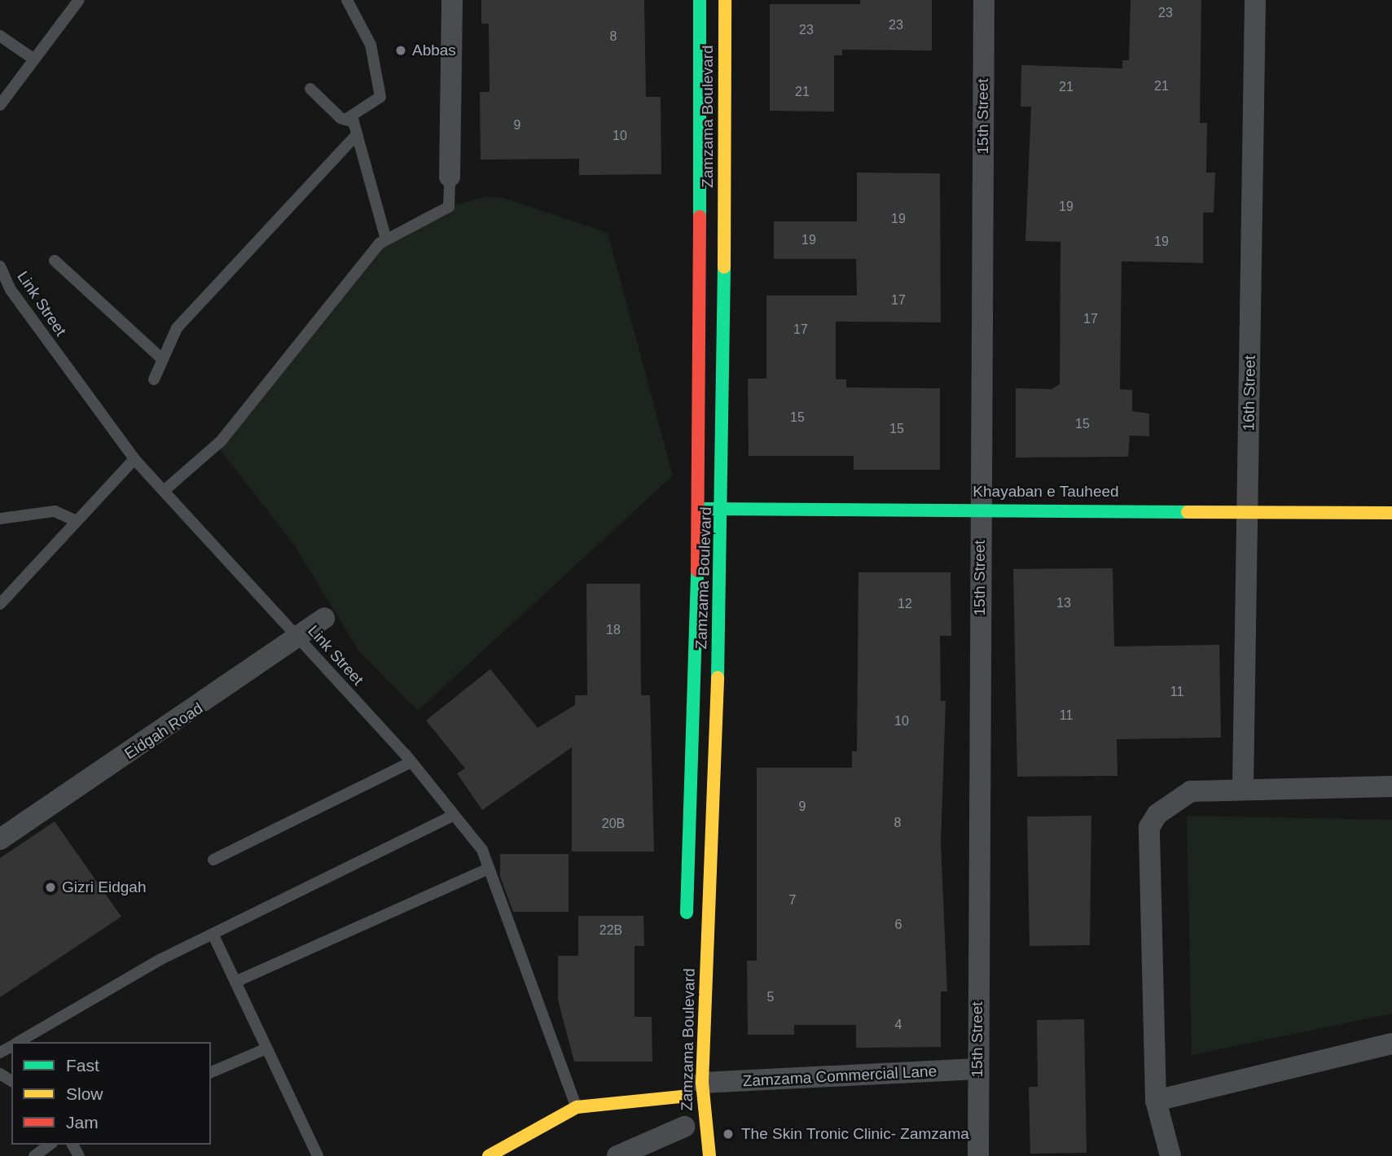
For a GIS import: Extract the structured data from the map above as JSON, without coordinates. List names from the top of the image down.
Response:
{
  "streets": {
    "main road": ["Zamzama Boulevard", "Khayaban e Tauheed"],
    "street": [
      "15th Street",
      "16th Street",
      "Eidgah Road",
      "Zamzama Commercial Lane"
    ],
    "lane": ["Link Street"]
  },
  "crossings": [
    ["Zamzama Boulevard", "Khayaban e Tauheed"],
    ["Zamzama Boulevard", "Zamzama Commercial Lane"],
    ["15th Street", "Khayaban e Tauheed"],
    ["15th Street", "Zamzama Commercial Lane"],
    ["Link Street", "Eidgah Road"],
    ["16th Street", "Khayaban e Tauheed"]
  ],
  "places": ["Abbas", "Gizri Eidgah", "The Skin Tronic Clinic- Zamzama"],
  "house_numbers": [
    "23",
    "23",
    "23",
    "8",
    "21",
    "21",
    "21",
    "9",
    "10",
    "19",
    "19",
    "19",
    "19",
    "17",
    "17",
    "17",
    "15",
    "15",
    "15",
    "13",
    "12",
    "18",
    "11",
    "11",
    "10",
    "9",
    "8",
    "20B",
    "7",
    "6",
    "22B",
    "5",
    "4"
  ],
  "legend": ["Fast", "Slow", "Jam"]
}
